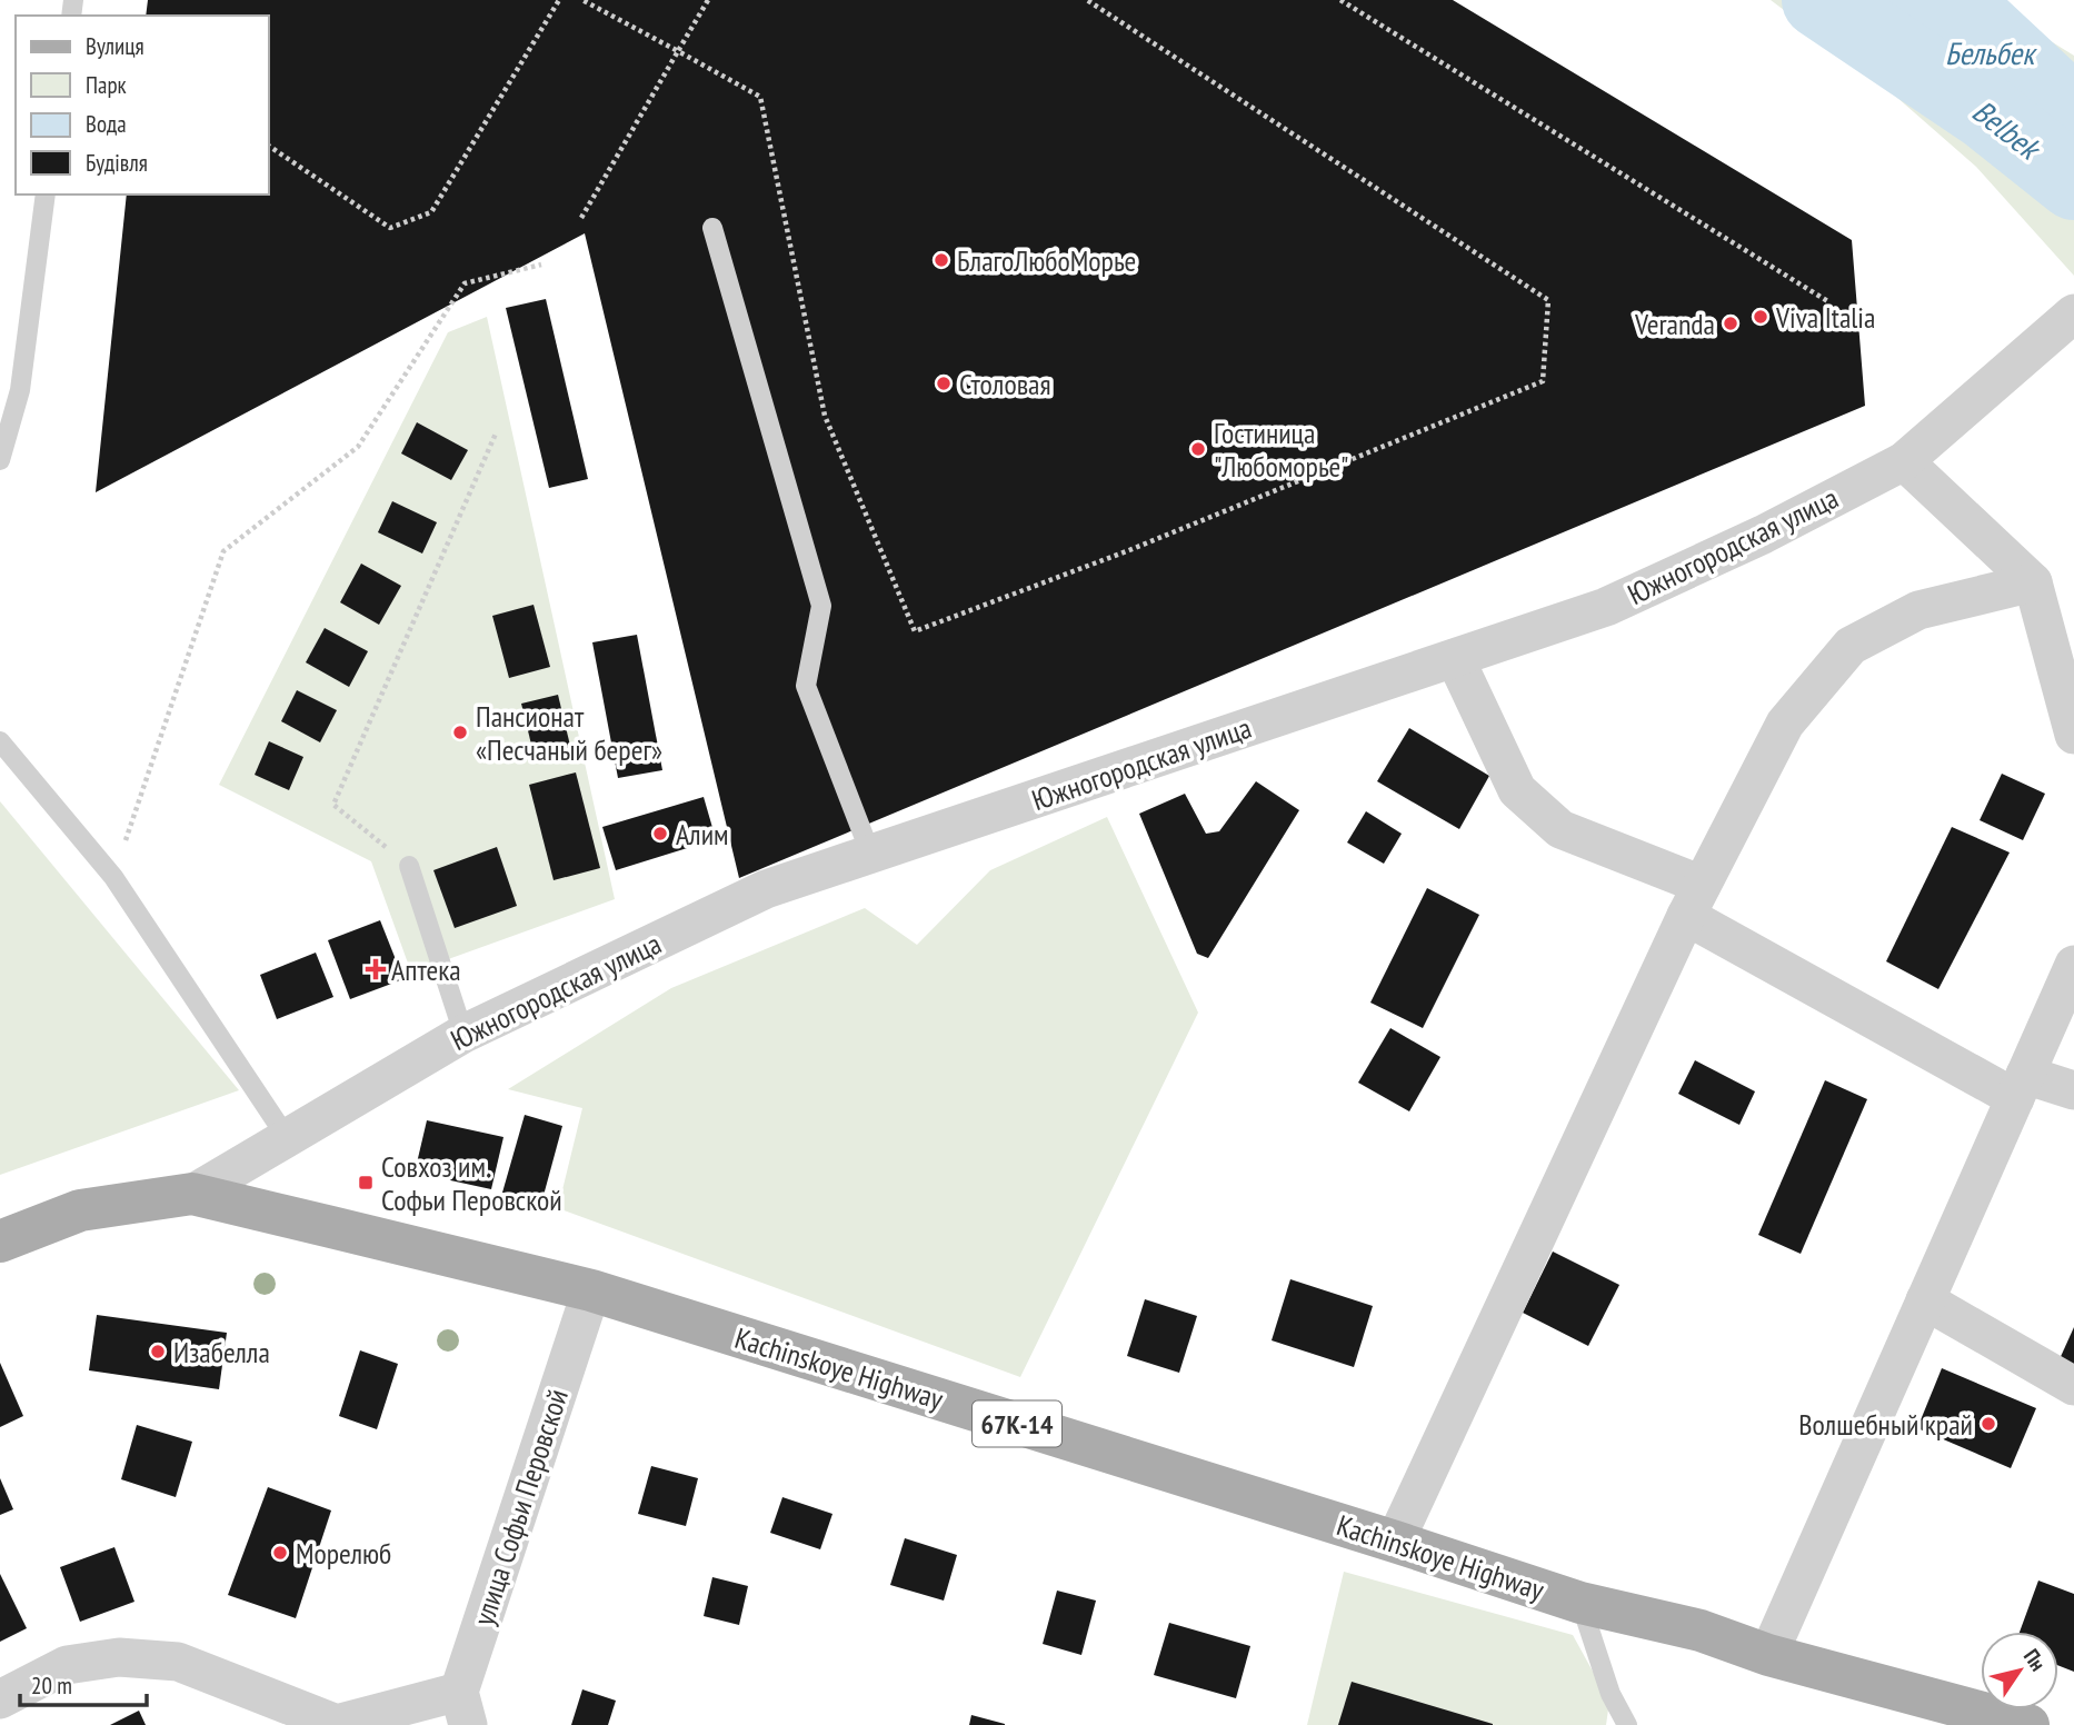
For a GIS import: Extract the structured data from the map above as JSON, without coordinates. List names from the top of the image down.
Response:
{
  "streets": {
    "main road": ["Kachinskoye Highway", "67К-14"],
    "street": ["Южногородская улица", "улица Софьи Перовской"]
  },
  "crossings": [
    ["Южногородская улица", "Kachinskoye Highway"],
    ["Kachinskoye Highway", "улица Софьи Перовской"]
  ],
  "water": ["Бельбек", "Belbek"],
  "places": {
    "other": [
      "БлагоЛюбоМорье",
      "Viva Italia",
      "Veranda",
      "Столовая",
      "Гостиница \"Любоморье\"",
      "Пансионат «Песчаный берег»",
      "Алим",
      "Изабелла",
      "Волшебный край",
      "Морелюб"
    ],
    "health": ["Аптека"],
    "transit": ["Совхоз им. Софьи Перовской"]
  },
  "legend": [
    "Вулиця",
    "Парк",
    "Вода",
    "Будівля"
  ],
  "scale_bar": "20 m",
  "north": "top right"
}
